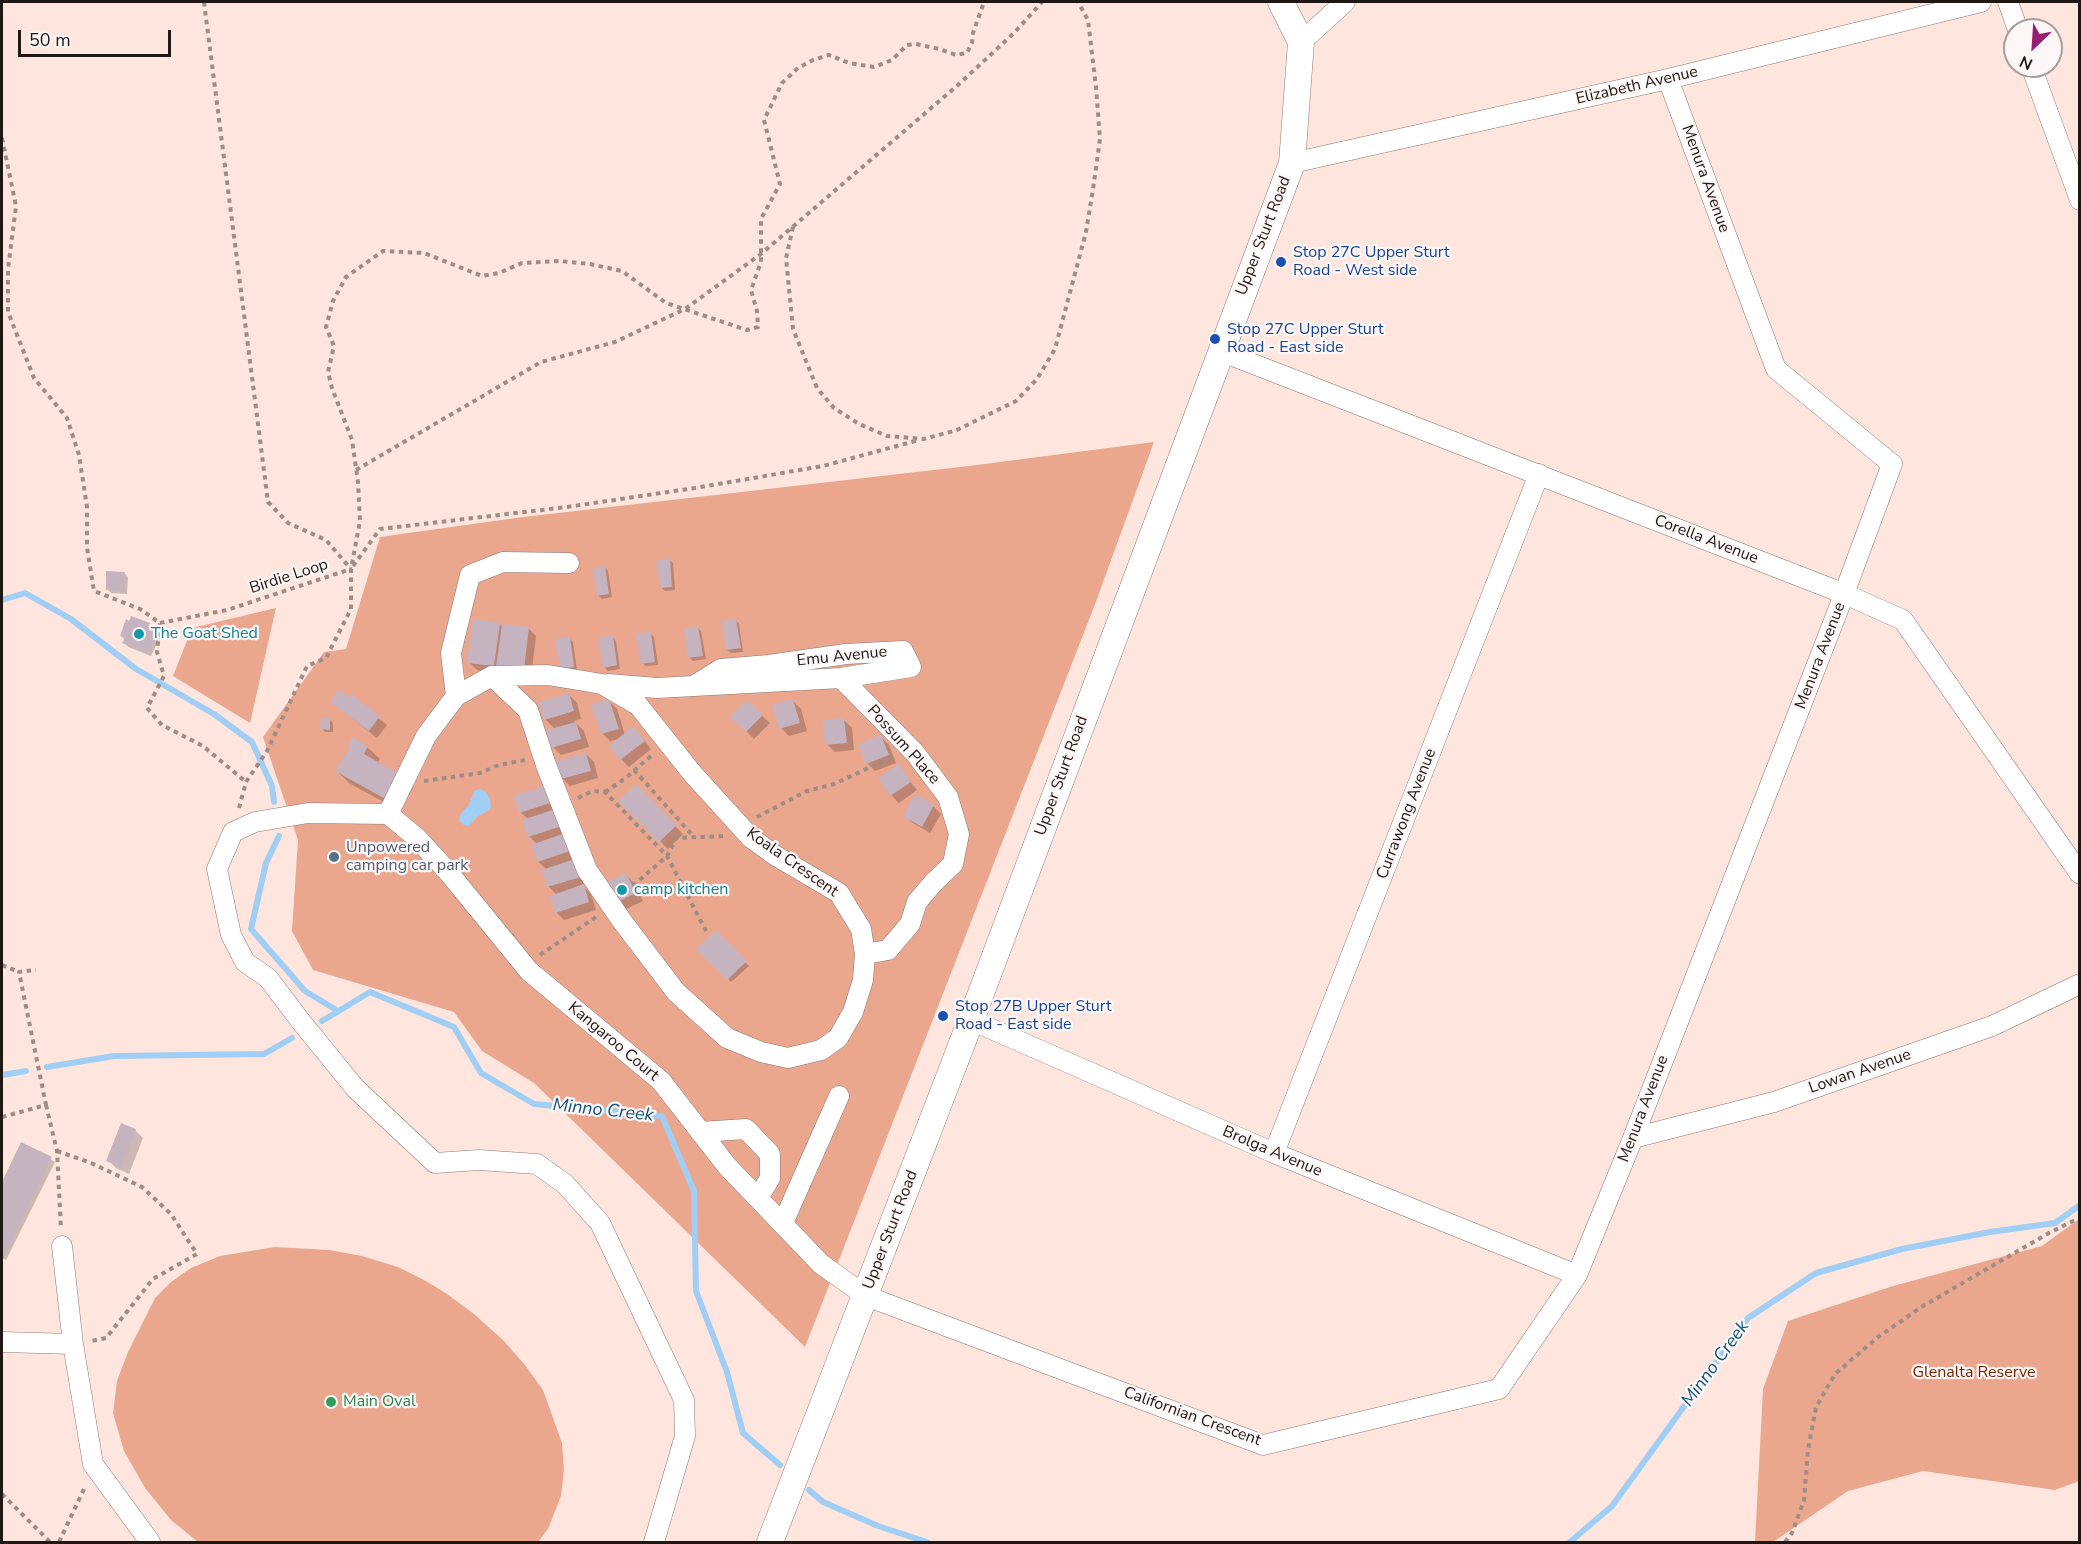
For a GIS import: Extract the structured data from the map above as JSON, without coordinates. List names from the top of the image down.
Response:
{
  "streets": {
    "main road": ["Upper Sturt Road"],
    "street": [
      "Elizabeth Avenue",
      "Menura Avenue",
      "Corella Avenue",
      "Emu Avenue",
      "Possum Place",
      "Currawong Avenue",
      "Koala Crescent",
      "Kangaroo Court",
      "Lowan Avenue",
      "Brolga Avenue",
      "Californian Crescent"
    ],
    "path": ["Birdie Loop"]
  },
  "crossings": [
    ["Elizabeth Avenue", "Menura Avenue"],
    ["Elizabeth Avenue", "Upper Sturt Road"],
    ["Menura Avenue", "Corella Avenue"],
    ["Menura Avenue", "Lowan Avenue"],
    ["Menura Avenue", "Brolga Avenue"],
    ["Menura Avenue", "Californian Crescent"],
    ["Upper Sturt Road", "Corella Avenue"],
    ["Upper Sturt Road", "Brolga Avenue"],
    ["Upper Sturt Road", "Californian Crescent"],
    ["Corella Avenue", "Currawong Avenue"],
    ["Emu Avenue", "Possum Place"],
    ["Emu Avenue", "Koala Crescent"],
    ["Possum Place", "Koala Crescent"],
    ["Currawong Avenue", "Brolga Avenue"],
    ["Kangaroo Court", "Californian Crescent"],
    ["Brolga Avenue", "Californian Crescent"]
  ],
  "water": ["Minno Creek"],
  "parks": ["Glenalta Reserve"],
  "places": [
    "Stop 27C Upper Sturt Road - West side",
    "Stop 27C Upper Sturt Road - East side",
    "The Goat Shed",
    "Unpowered camping car park",
    "camp kitchen",
    "Stop 27B Upper Sturt Road - East side",
    "Main Oval"
  ],
  "scale_bar": "50 m",
  "north": "bottom left"
}
